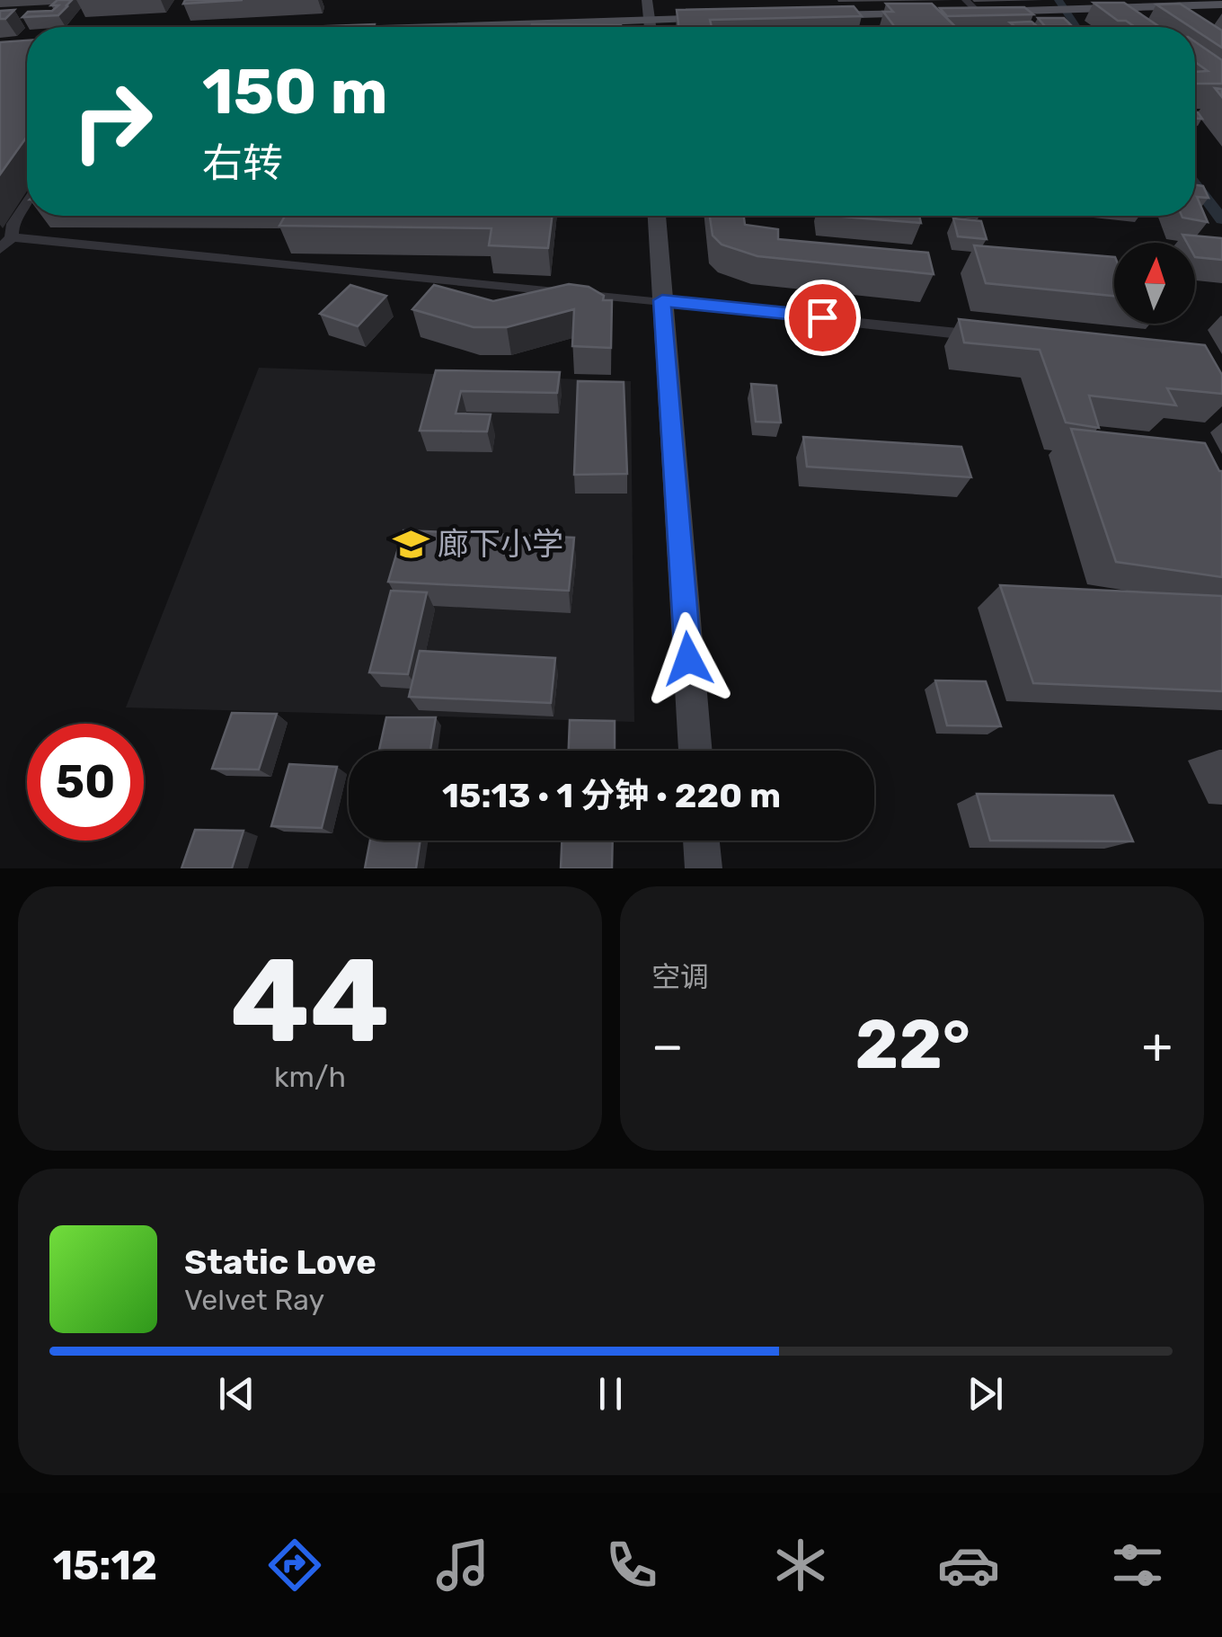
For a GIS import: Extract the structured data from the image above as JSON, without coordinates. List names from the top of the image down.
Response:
{
  "places": {
    "school or university": ["廊下小学"]
  },
  "north": "top",
  "page": {
    "turn": ["150 m", "右转"],
    "limit": "50",
    "trip": "15:13 · 1 分钟 · 220 m",
    "tile": [
      ["44", "km/h"],
      "空调"
    ],
    "heat": ["−", "22°", "+"],
    "song": ["Static Love", "Velvet Ray"],
    "tabs": "15:12"
  }
}
